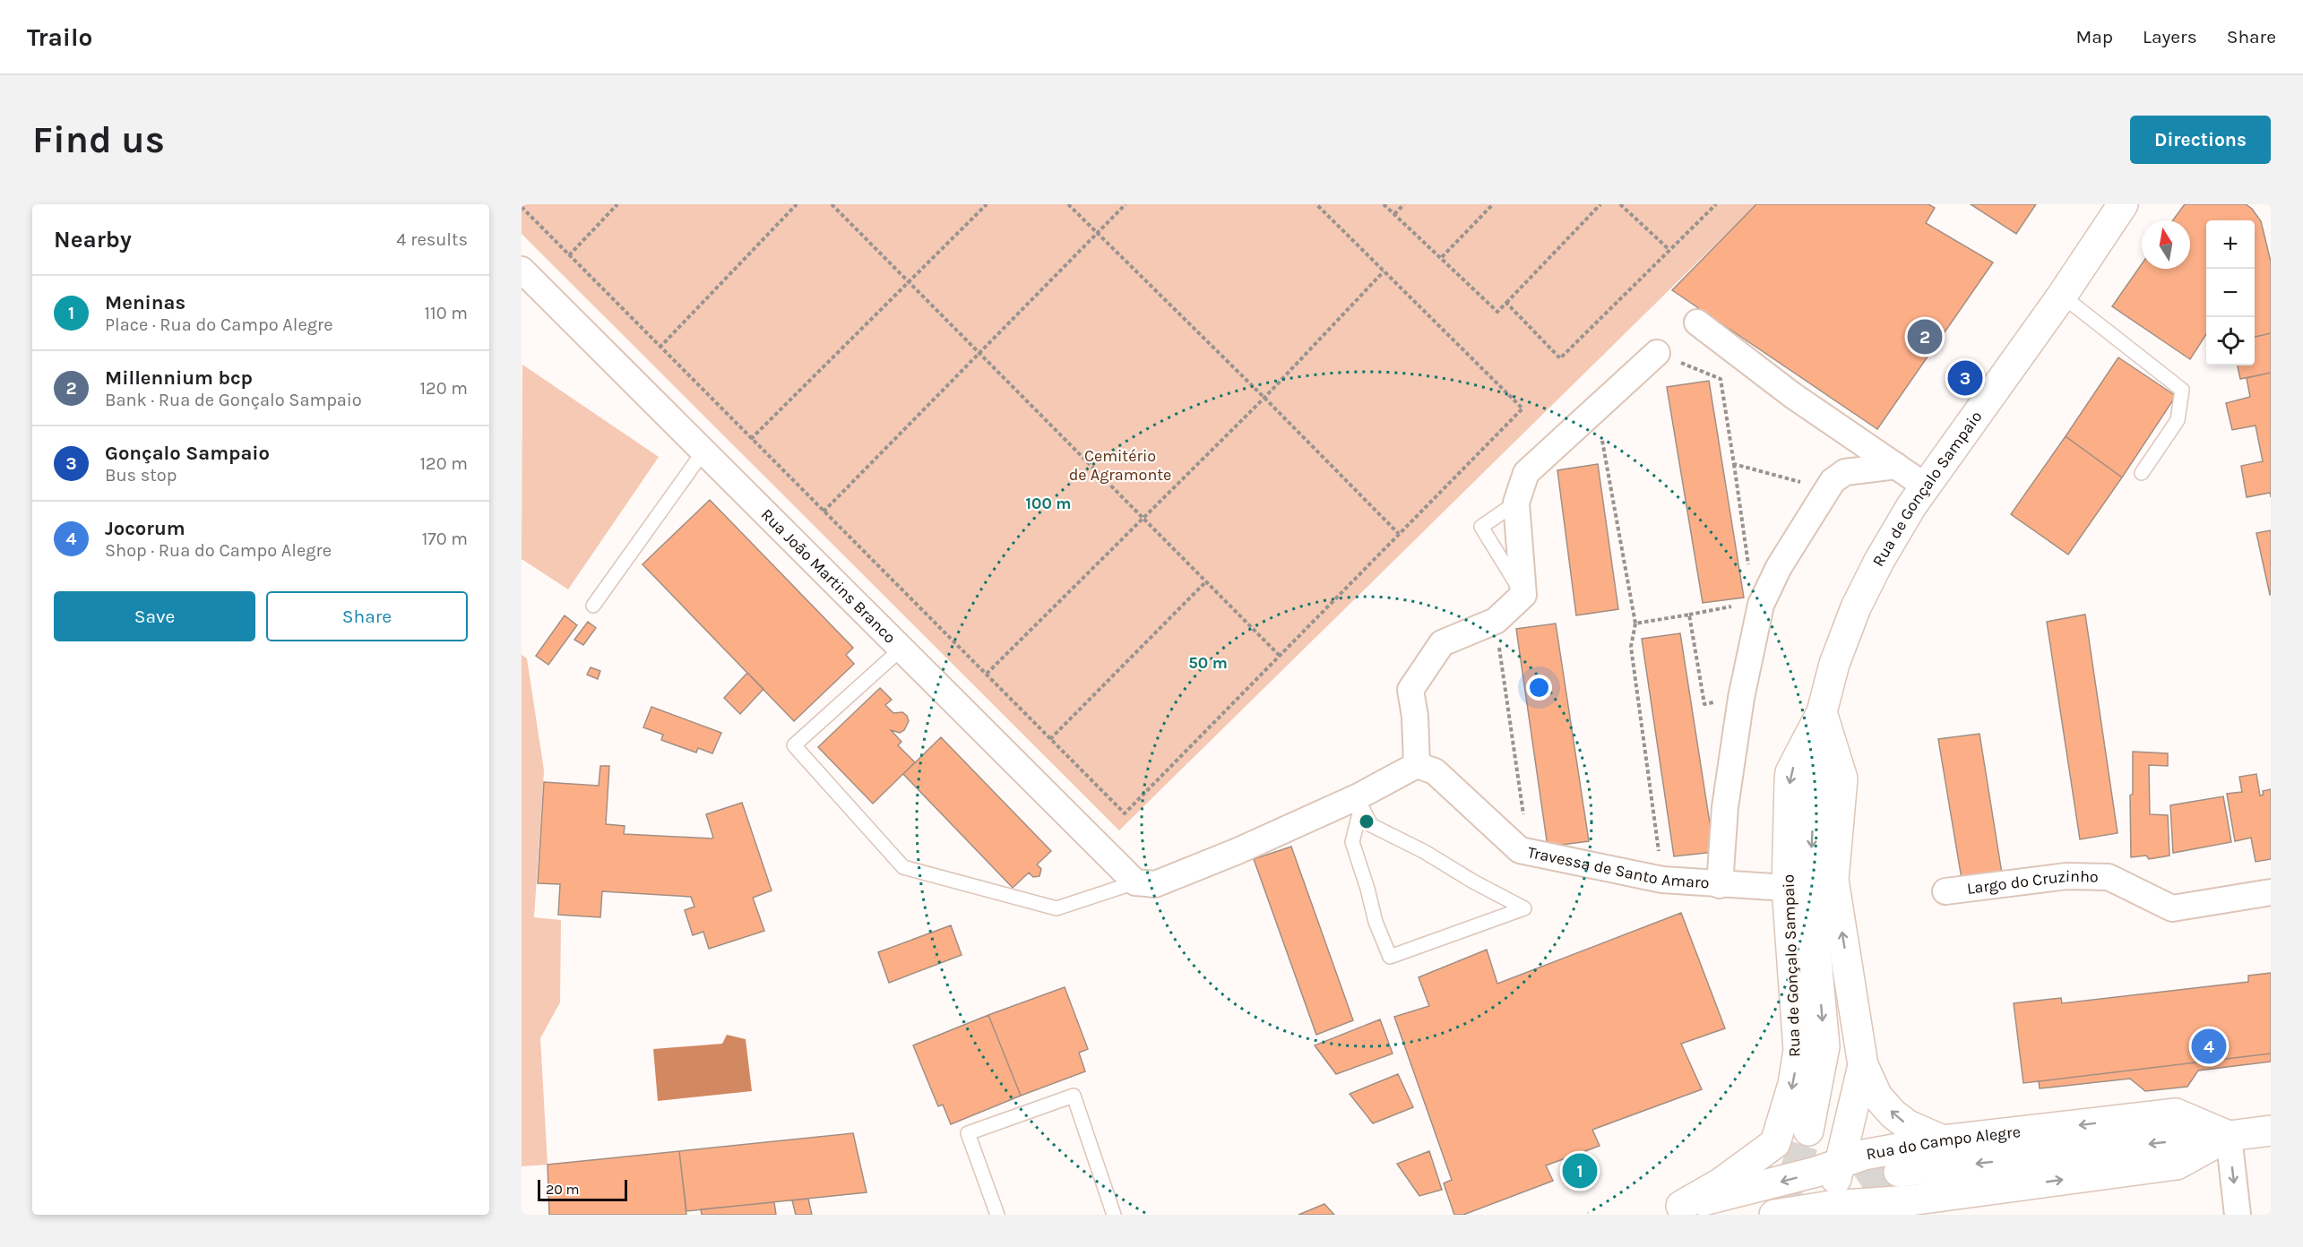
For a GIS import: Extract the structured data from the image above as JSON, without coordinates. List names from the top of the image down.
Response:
{
  "streets": {
    "main road": ["Rua de Gonçalo Sampaio", "Rua do Campo Alegre"],
    "street": ["Rua João Martins Branco", "Travessa de Santo Amaro", "Largo do Cruzinho"]
  },
  "crossings": [
    ["Rua de Gonçalo Sampaio", "Travessa de Santo Amaro"],
    ["Rua de Gonçalo Sampaio", "Rua do Campo Alegre"]
  ],
  "parks": ["Cemitério de Agramonte"],
  "scale_bar": "20 m",
  "north": "top",
  "page": {
    "header": "Trailo",
    "nav": ["Map", "Layers", "Share"],
    "buttons": [
      "Directions",
      ["Save", "Share"]
    ],
    "title": "Find us",
    "heading": ["Nearby", "4 results"],
    "map_buttons": ["+", "−"],
    "list": [
      {
        "mark": "1",
        "name": "Meninas",
        "note": "Place · Rua do Campo Alegre",
        "value": "110 m"
      },
      {
        "mark": "2",
        "name": "Millennium bcp",
        "note": "Bank · Rua de Gonçalo Sampaio",
        "value": "120 m"
      },
      {
        "mark": "3",
        "name": "Gonçalo Sampaio",
        "note": "Bus stop",
        "value": "120 m"
      },
      {
        "mark": "4",
        "name": "Jocorum",
        "note": "Shop · Rua do Campo Alegre",
        "value": "170 m"
      }
    ],
    "pins": [
      "2",
      "3",
      "4",
      "1"
    ],
    "scale": "20 m"
  },
  "rings": ["100 m", "50 m"]
}
